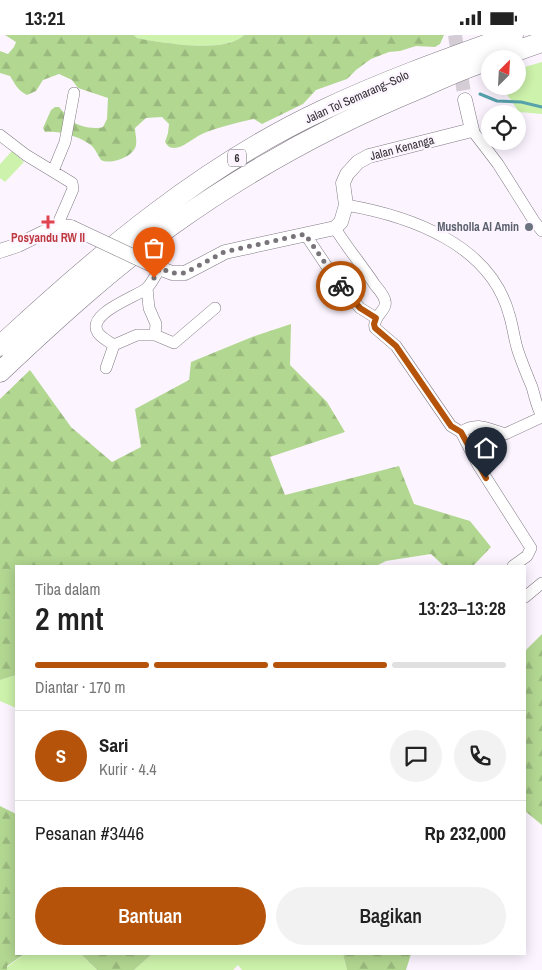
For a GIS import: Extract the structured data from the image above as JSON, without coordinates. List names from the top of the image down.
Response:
{
  "streets": {
    "highway": ["Jalan Tol Semarang–Solo", "6"],
    "street": ["Jalan Kenanga"]
  },
  "places": {
    "health": ["Posyandu RW II"],
    "other": ["Musholla Al Amin"]
  },
  "north": "top right",
  "page": {
    "status": "13:21",
    "heading": ["2 mnt", "Tiba dalam", "13:23–13:28"],
    "panel": [
      "Sari",
      "Kurir · 4.4",
      "Pesanan #3446",
      "Rp 232,000"
    ],
    "bar": "Diantar · 170 m",
    "round": "S",
    "buttons": ["Bantuan", "Bagikan"]
  }
}
